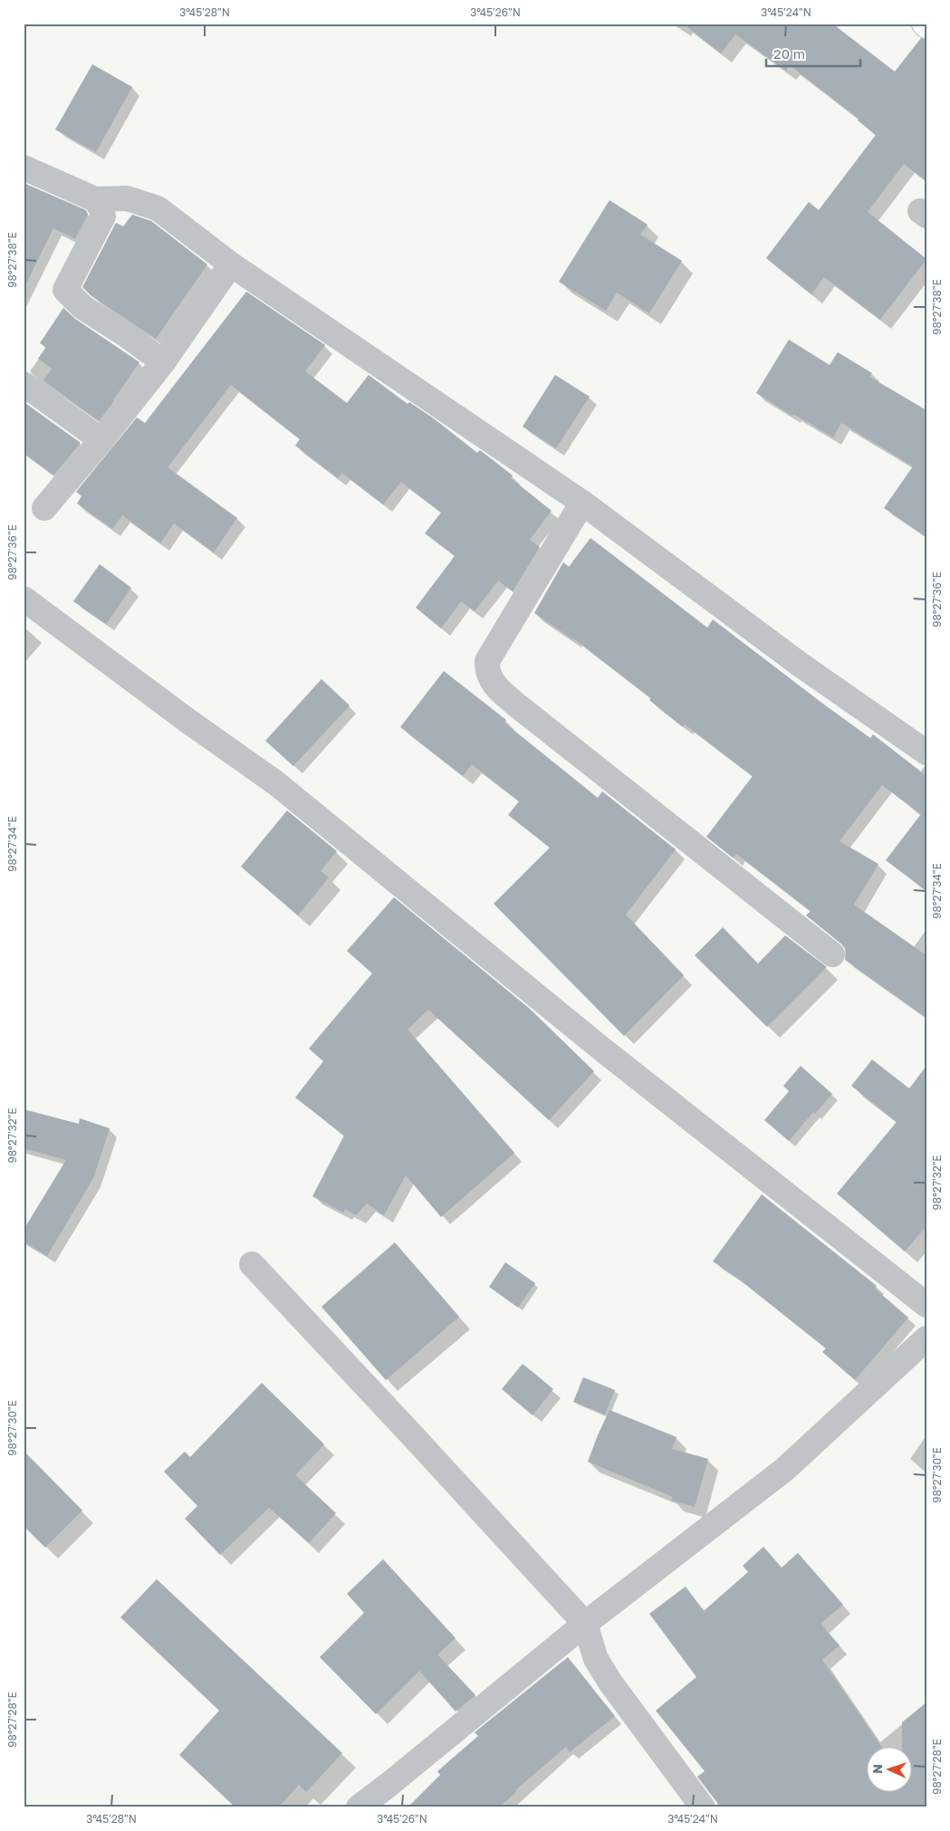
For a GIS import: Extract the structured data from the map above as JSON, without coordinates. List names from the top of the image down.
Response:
{
  "scale_bar": "20 m",
  "north": "left",
  "coordinates": [
    "3°45'28\"N",
    "3°45'26\"N",
    "3°45'24\"N",
    "98°27'38\"E",
    "98°27'36\"E",
    "98°27'34\"E",
    "98°27'32\"E",
    "98°27'30\"E",
    "98°27'28\"E"
  ]
}
